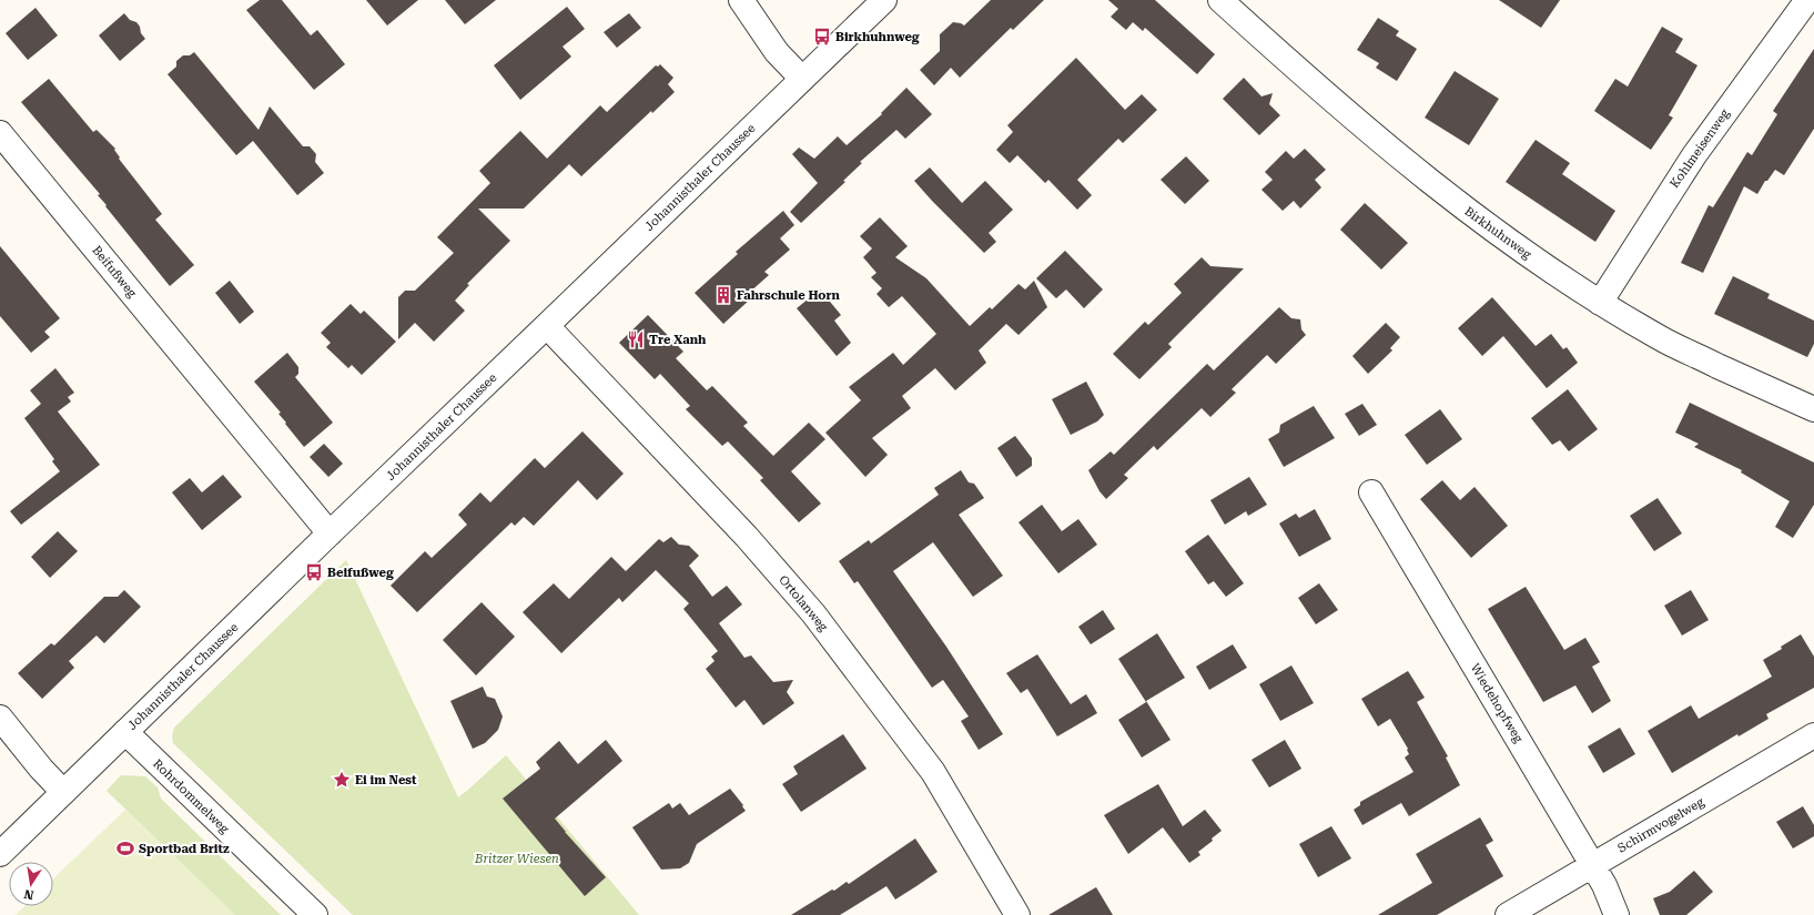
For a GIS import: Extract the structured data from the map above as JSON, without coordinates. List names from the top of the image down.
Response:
{
  "streets": {
    "street": [
      "Kohlmeisenweg",
      "Johannisthaler Chaussee",
      "Birkhuhnweg",
      "Beifußweg",
      "Ortolanweg",
      "Wiedehopfweg",
      "Rohrdommelweg",
      "Schirmvogelweg"
    ]
  },
  "crossings": [
    ["Kohlmeisenweg", "Birkhuhnweg"],
    ["Johannisthaler Chaussee", "Beifußweg"],
    ["Johannisthaler Chaussee", "Ortolanweg"],
    ["Johannisthaler Chaussee", "Rohrdommelweg"],
    ["Wiedehopfweg", "Schirmvogelweg"]
  ],
  "parks": ["Britzer Wiesen"],
  "places": {
    "bus stop": ["Birkhuhnweg", "Beifußweg"],
    "building": ["Fahrschule Horn"],
    "restaurant": ["Tre Xanh"],
    "place": ["Ei im Nest"],
    "sports": ["Sportbad Britz"]
  },
  "north": "bottom"
}
